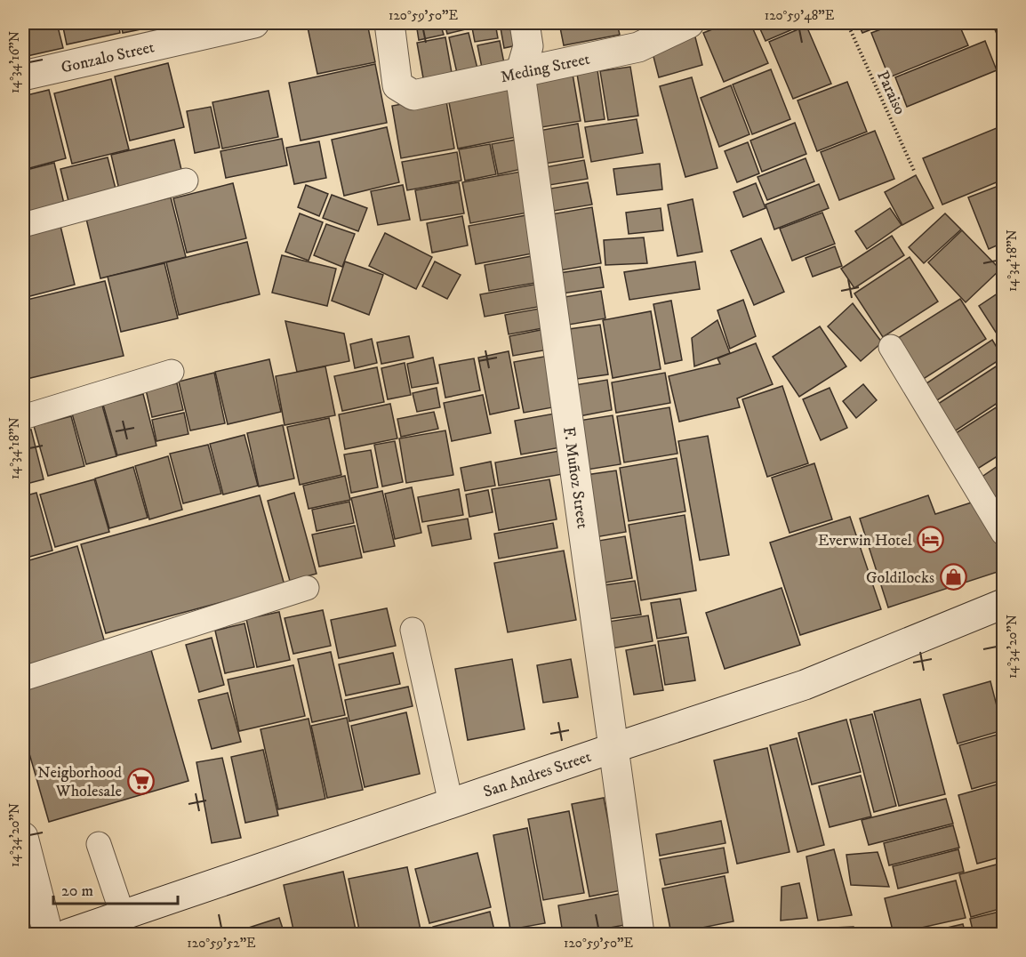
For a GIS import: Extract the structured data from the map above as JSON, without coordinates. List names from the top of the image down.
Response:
{
  "streets": {
    "street": [
      "Gonzalo Street",
      "Meding Street",
      "F. Muñoz Street",
      "San Andres Street"
    ],
    "path": ["Paraiso"]
  },
  "crossings": [
    ["Meding Street", "F. Muñoz Street"],
    ["F. Muñoz Street", "San Andres Street"]
  ],
  "places": {
    "hotel": ["Everwin Hotel"],
    "shop": ["Goldilocks"],
    "supermarket": ["Neigborhood Wholesale"]
  },
  "scale_bar": "20 m",
  "coordinates": [
    "120°59'50\"E",
    "120°59'48\"E",
    "14°34'16\"N",
    "14°34'18\"N",
    "14°34'20\"N",
    "120°59'52\"E"
  ]
}
